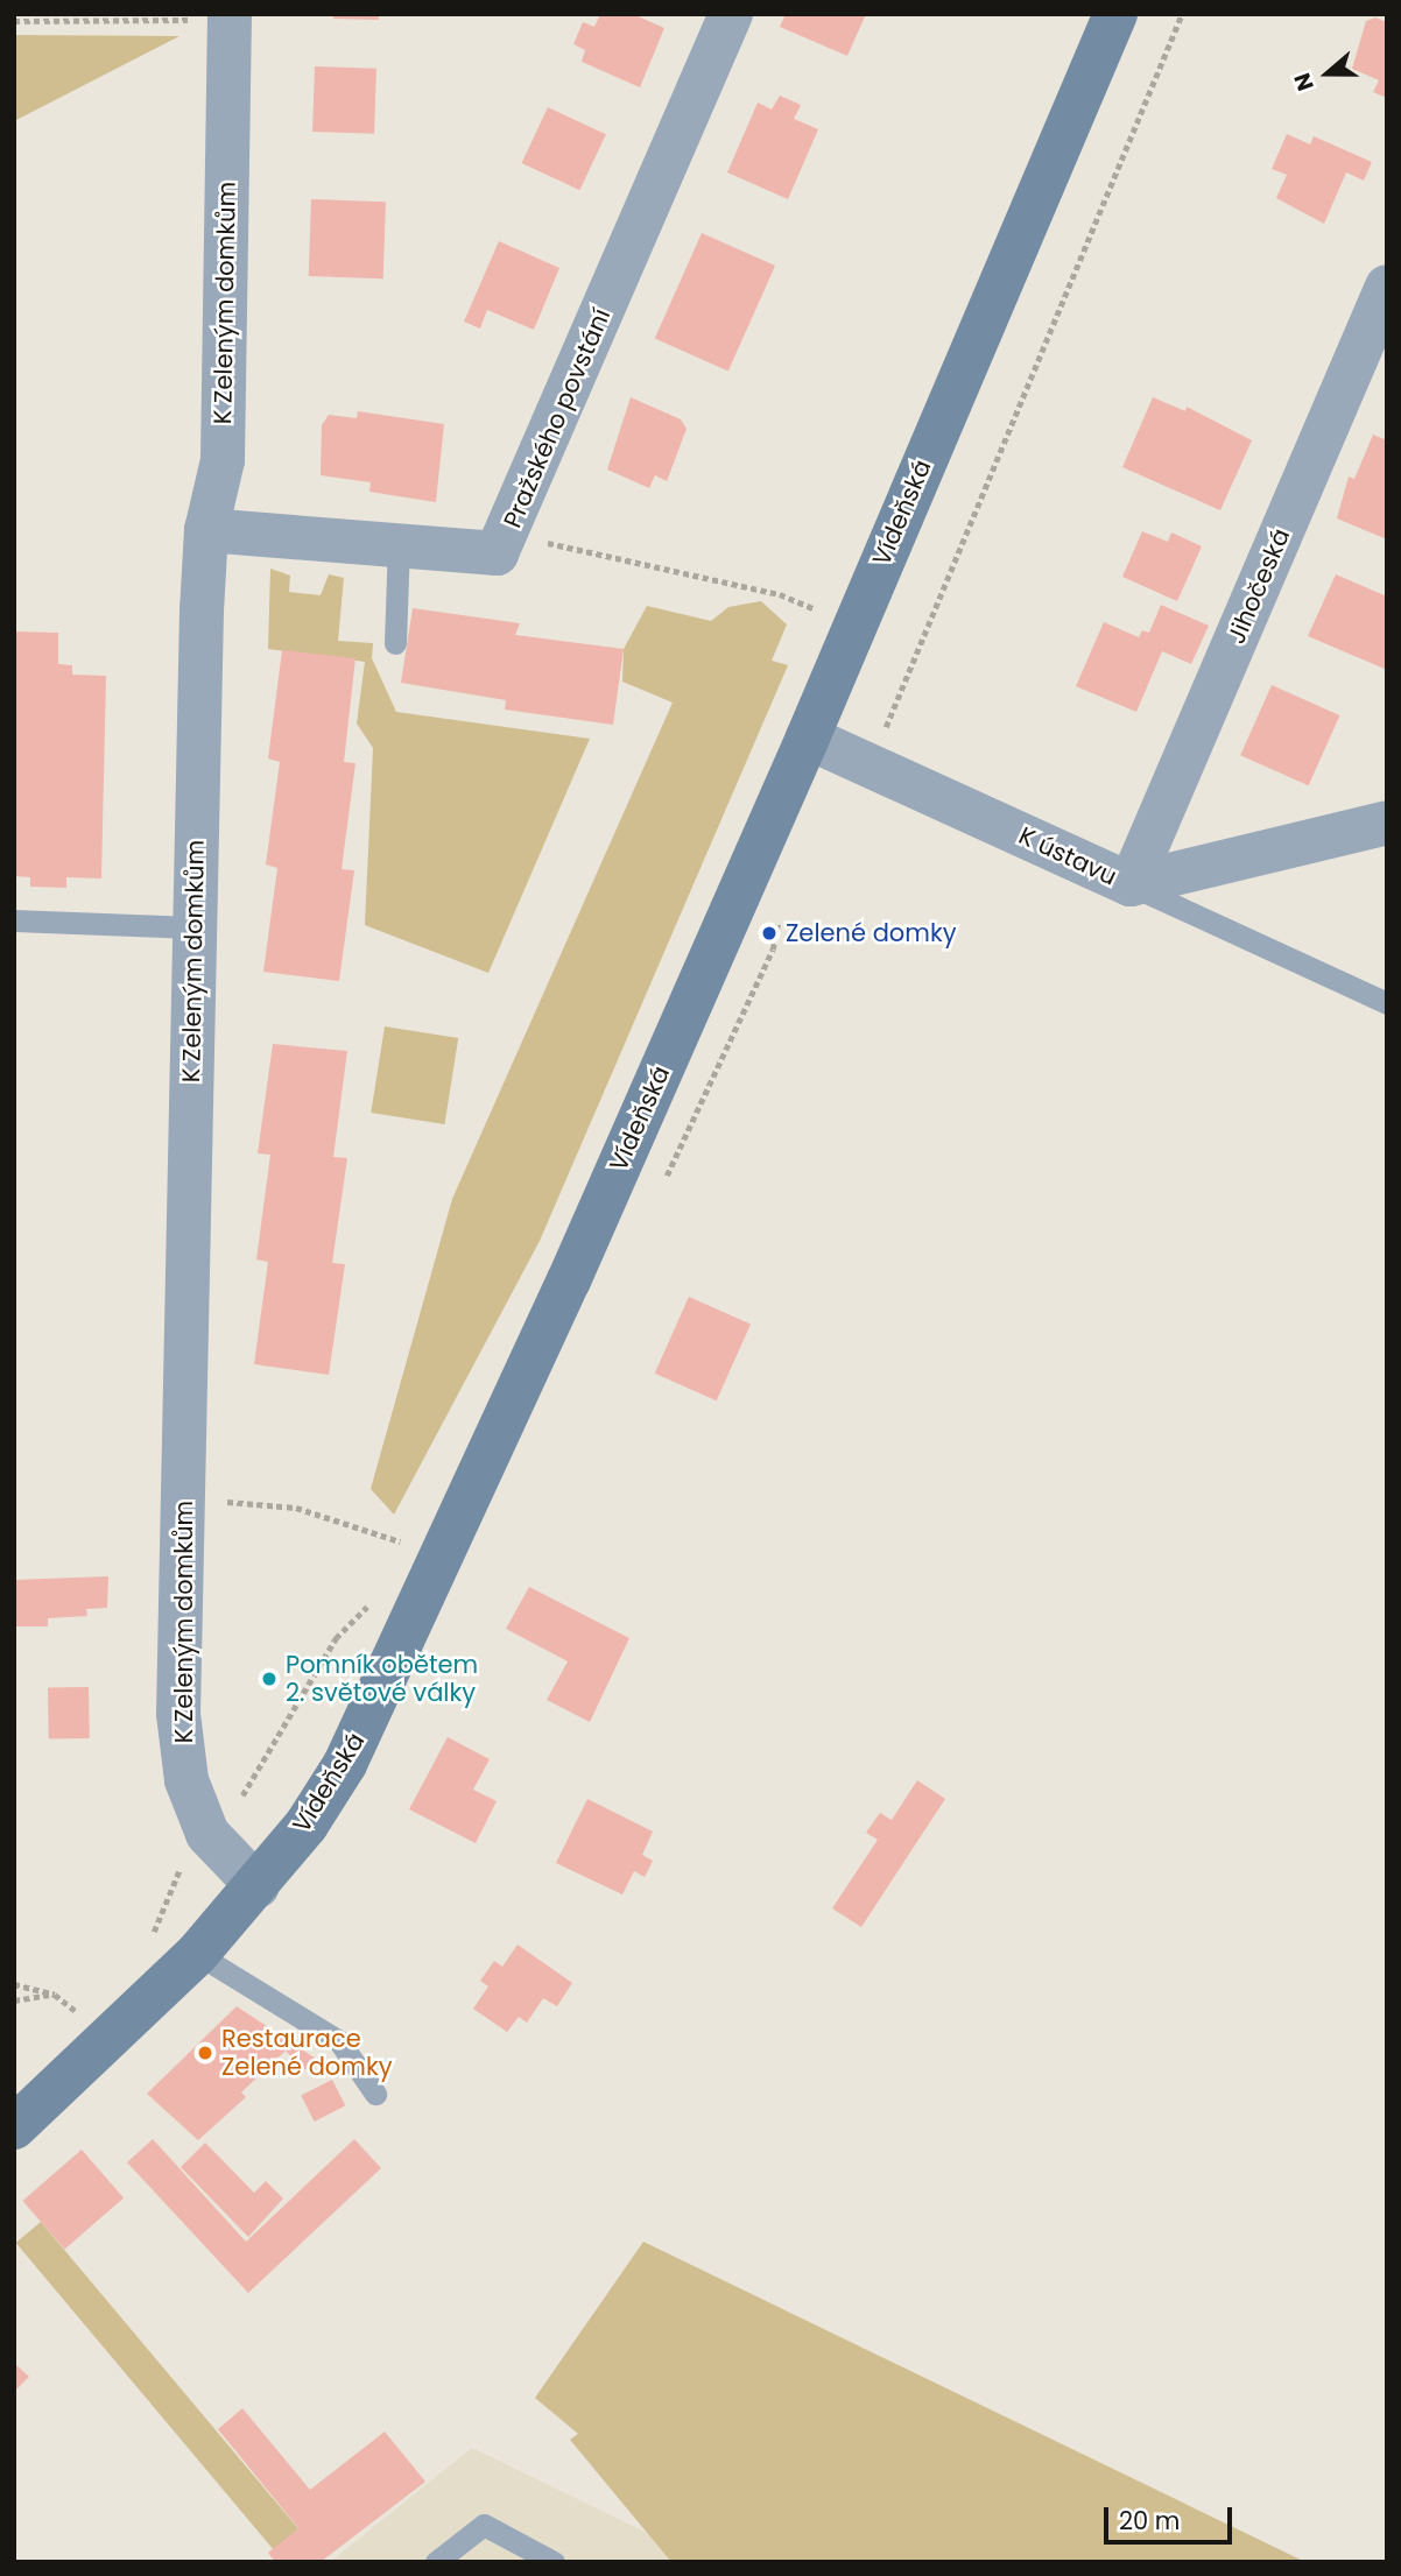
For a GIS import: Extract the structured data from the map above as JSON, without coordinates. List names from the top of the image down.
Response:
{
  "streets": {
    "main road": ["Vídeňská"],
    "street": [
      "K Zeleným domkům",
      "Pražského povstání",
      "Jihočeská",
      "K ústavu"
    ]
  },
  "crossings": [
    ["K Zeleným domkům", "Pražského povstání"],
    ["K Zeleným domkům", "Vídeňská"],
    ["Vídeňská", "K ústavu"],
    ["Jihočeská", "K ústavu"]
  ],
  "places": ["Zelené domky", "Pomník obětem 2. světové války", "Restaurace Zelené domky"],
  "scale_bar": "20 m",
  "north": "left"
}
